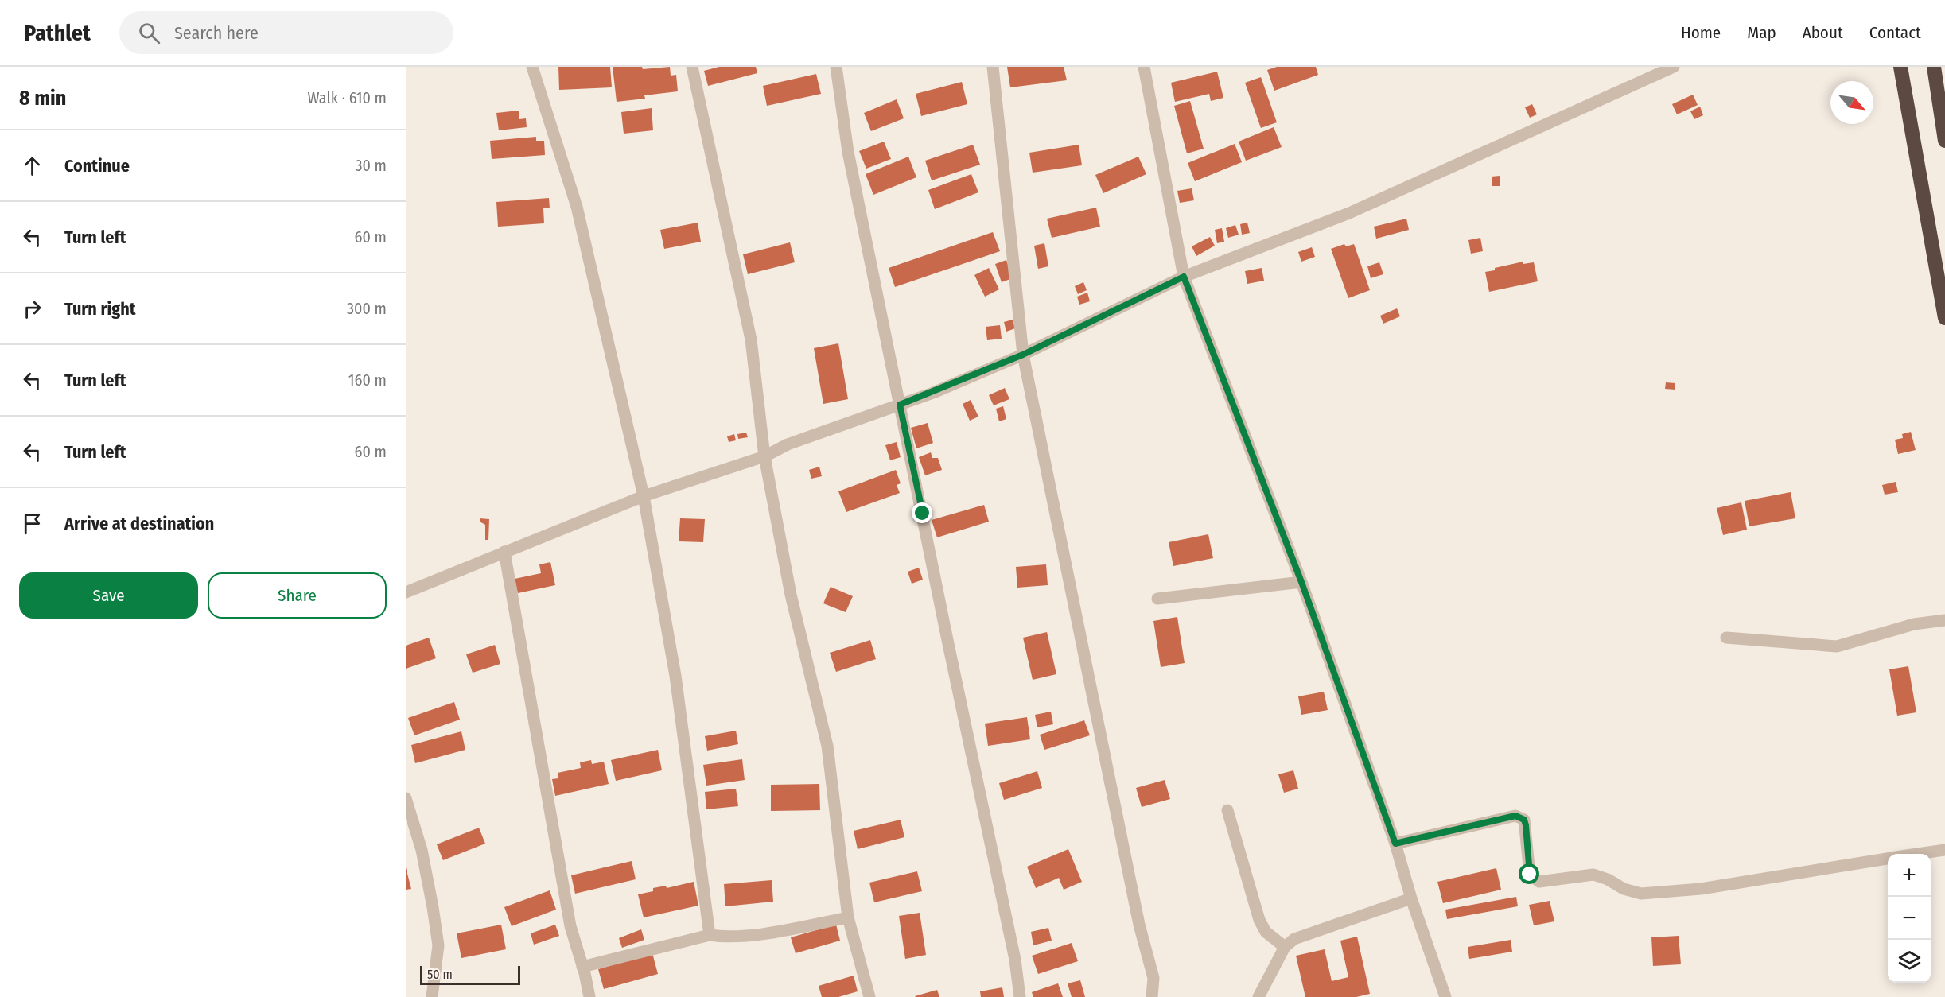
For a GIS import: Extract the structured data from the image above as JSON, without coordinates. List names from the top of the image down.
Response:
{
  "scale_bar": "50 m",
  "north": "bottom right",
  "page": {
    "header": "Pathlet",
    "search": "Search here",
    "nav": [
      "Home",
      "Map",
      "About",
      "Contact"
    ],
    "heading": ["8 min", "Walk · 610 m"],
    "list": [
      ["Continue", "30 m"],
      ["Turn left", "60 m"],
      ["Turn right", "300 m"],
      ["Turn left", "160 m"],
      ["Turn left", "60 m"],
      "Arrive at destination"
    ],
    "buttons": ["Save", "Share"],
    "map_buttons": ["+", "−"],
    "scale": "50 m"
  }
}
